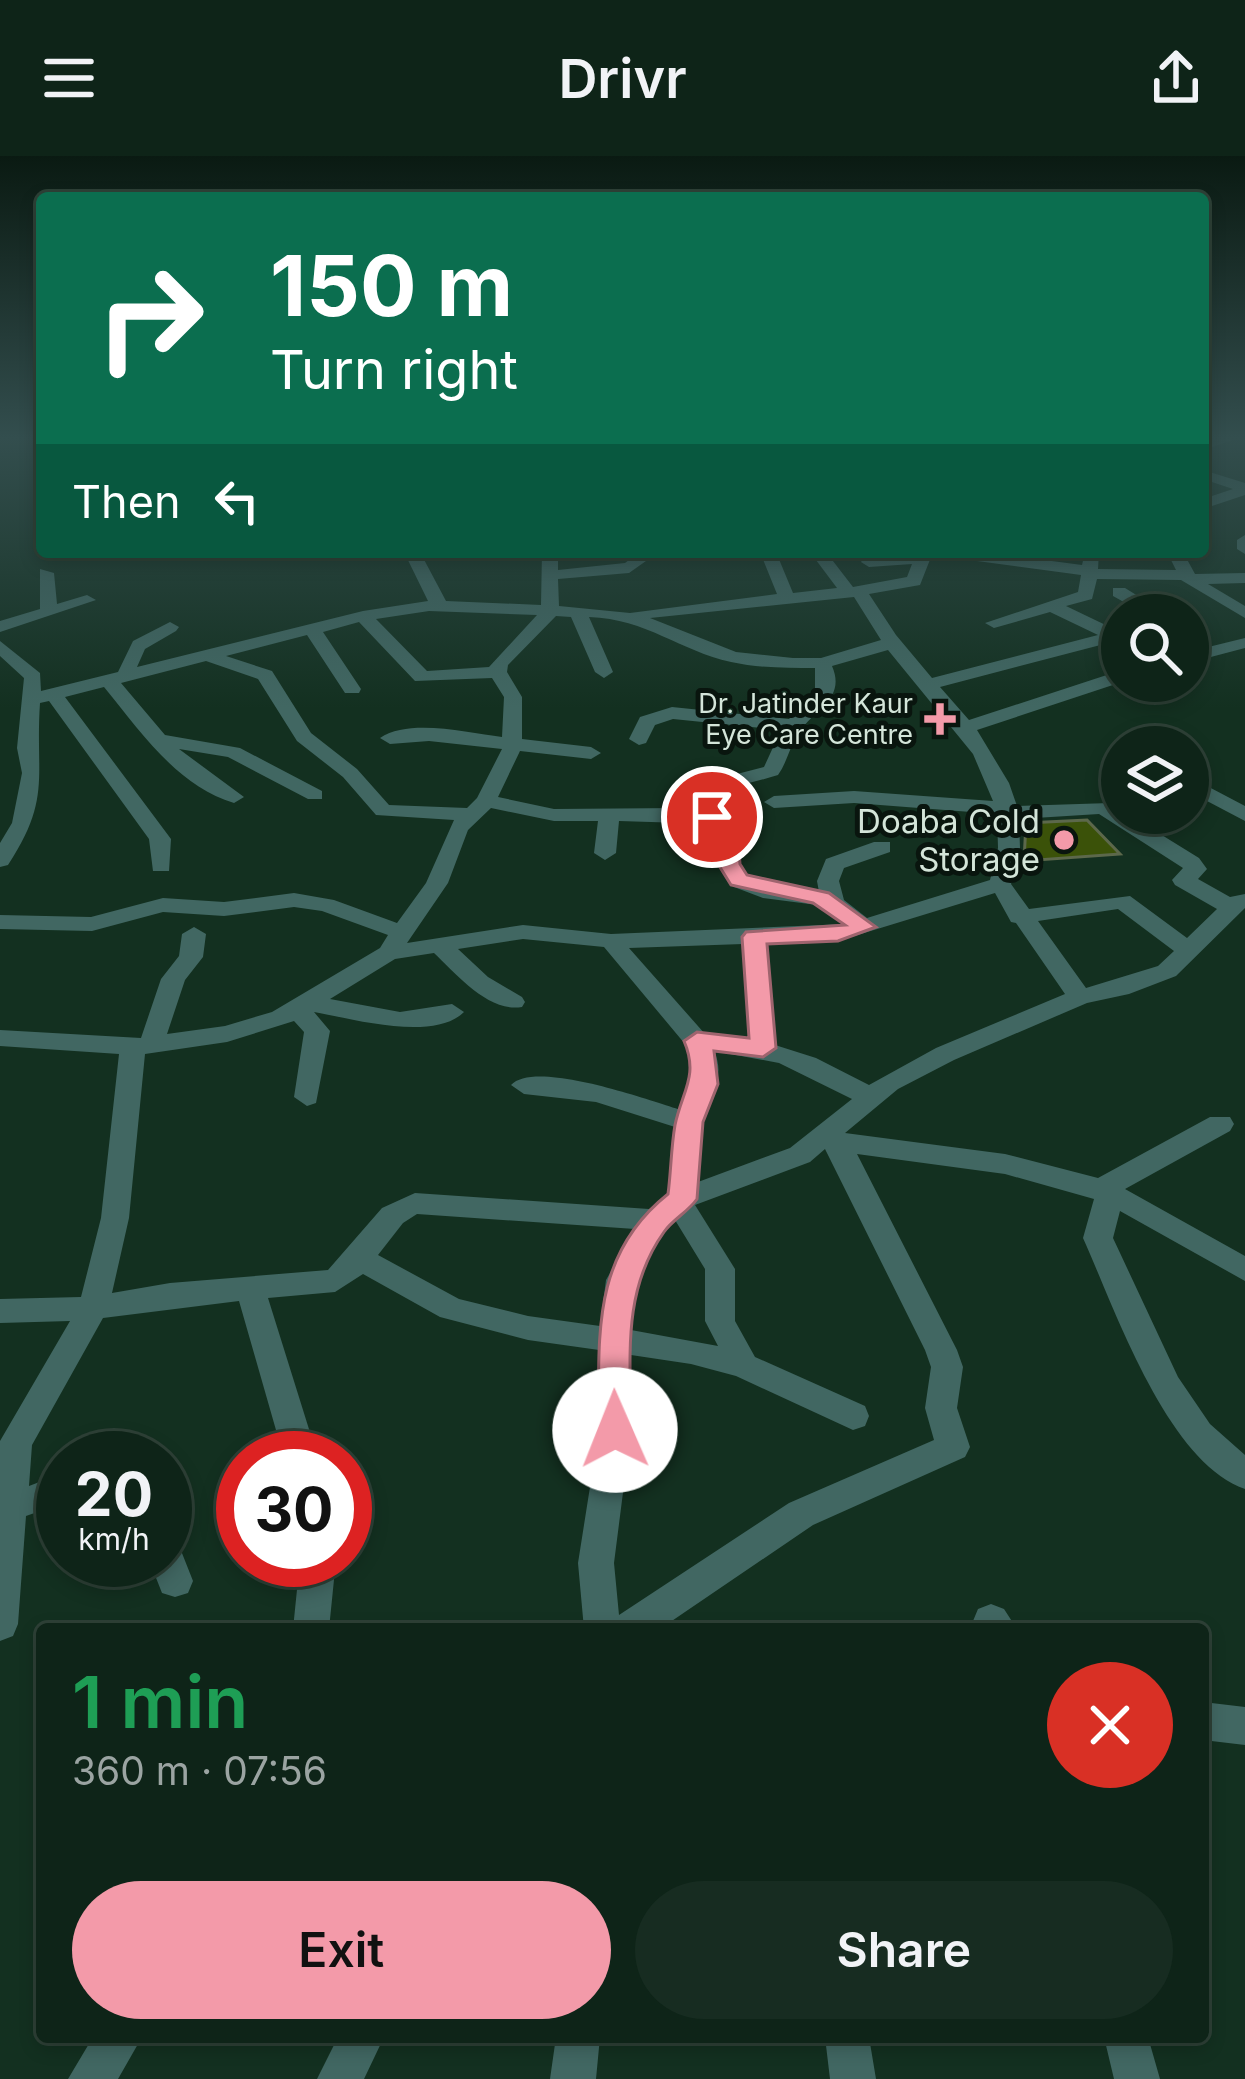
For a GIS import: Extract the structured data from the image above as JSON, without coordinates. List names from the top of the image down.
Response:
{
  "places": {
    "health": ["Dr. Jatinder Kaur Eye Care Centre"],
    "other": ["Doaba Cold Storage"]
  },
  "page": {
    "header": "Drivr",
    "turn": ["150 m", "Turn right"],
    "then": "Then",
    "speed": "20 km/h",
    "limit": "30",
    "heading": ["1 min", "360 m · 07:56"],
    "buttons": ["Exit", "Share"]
  }
}
